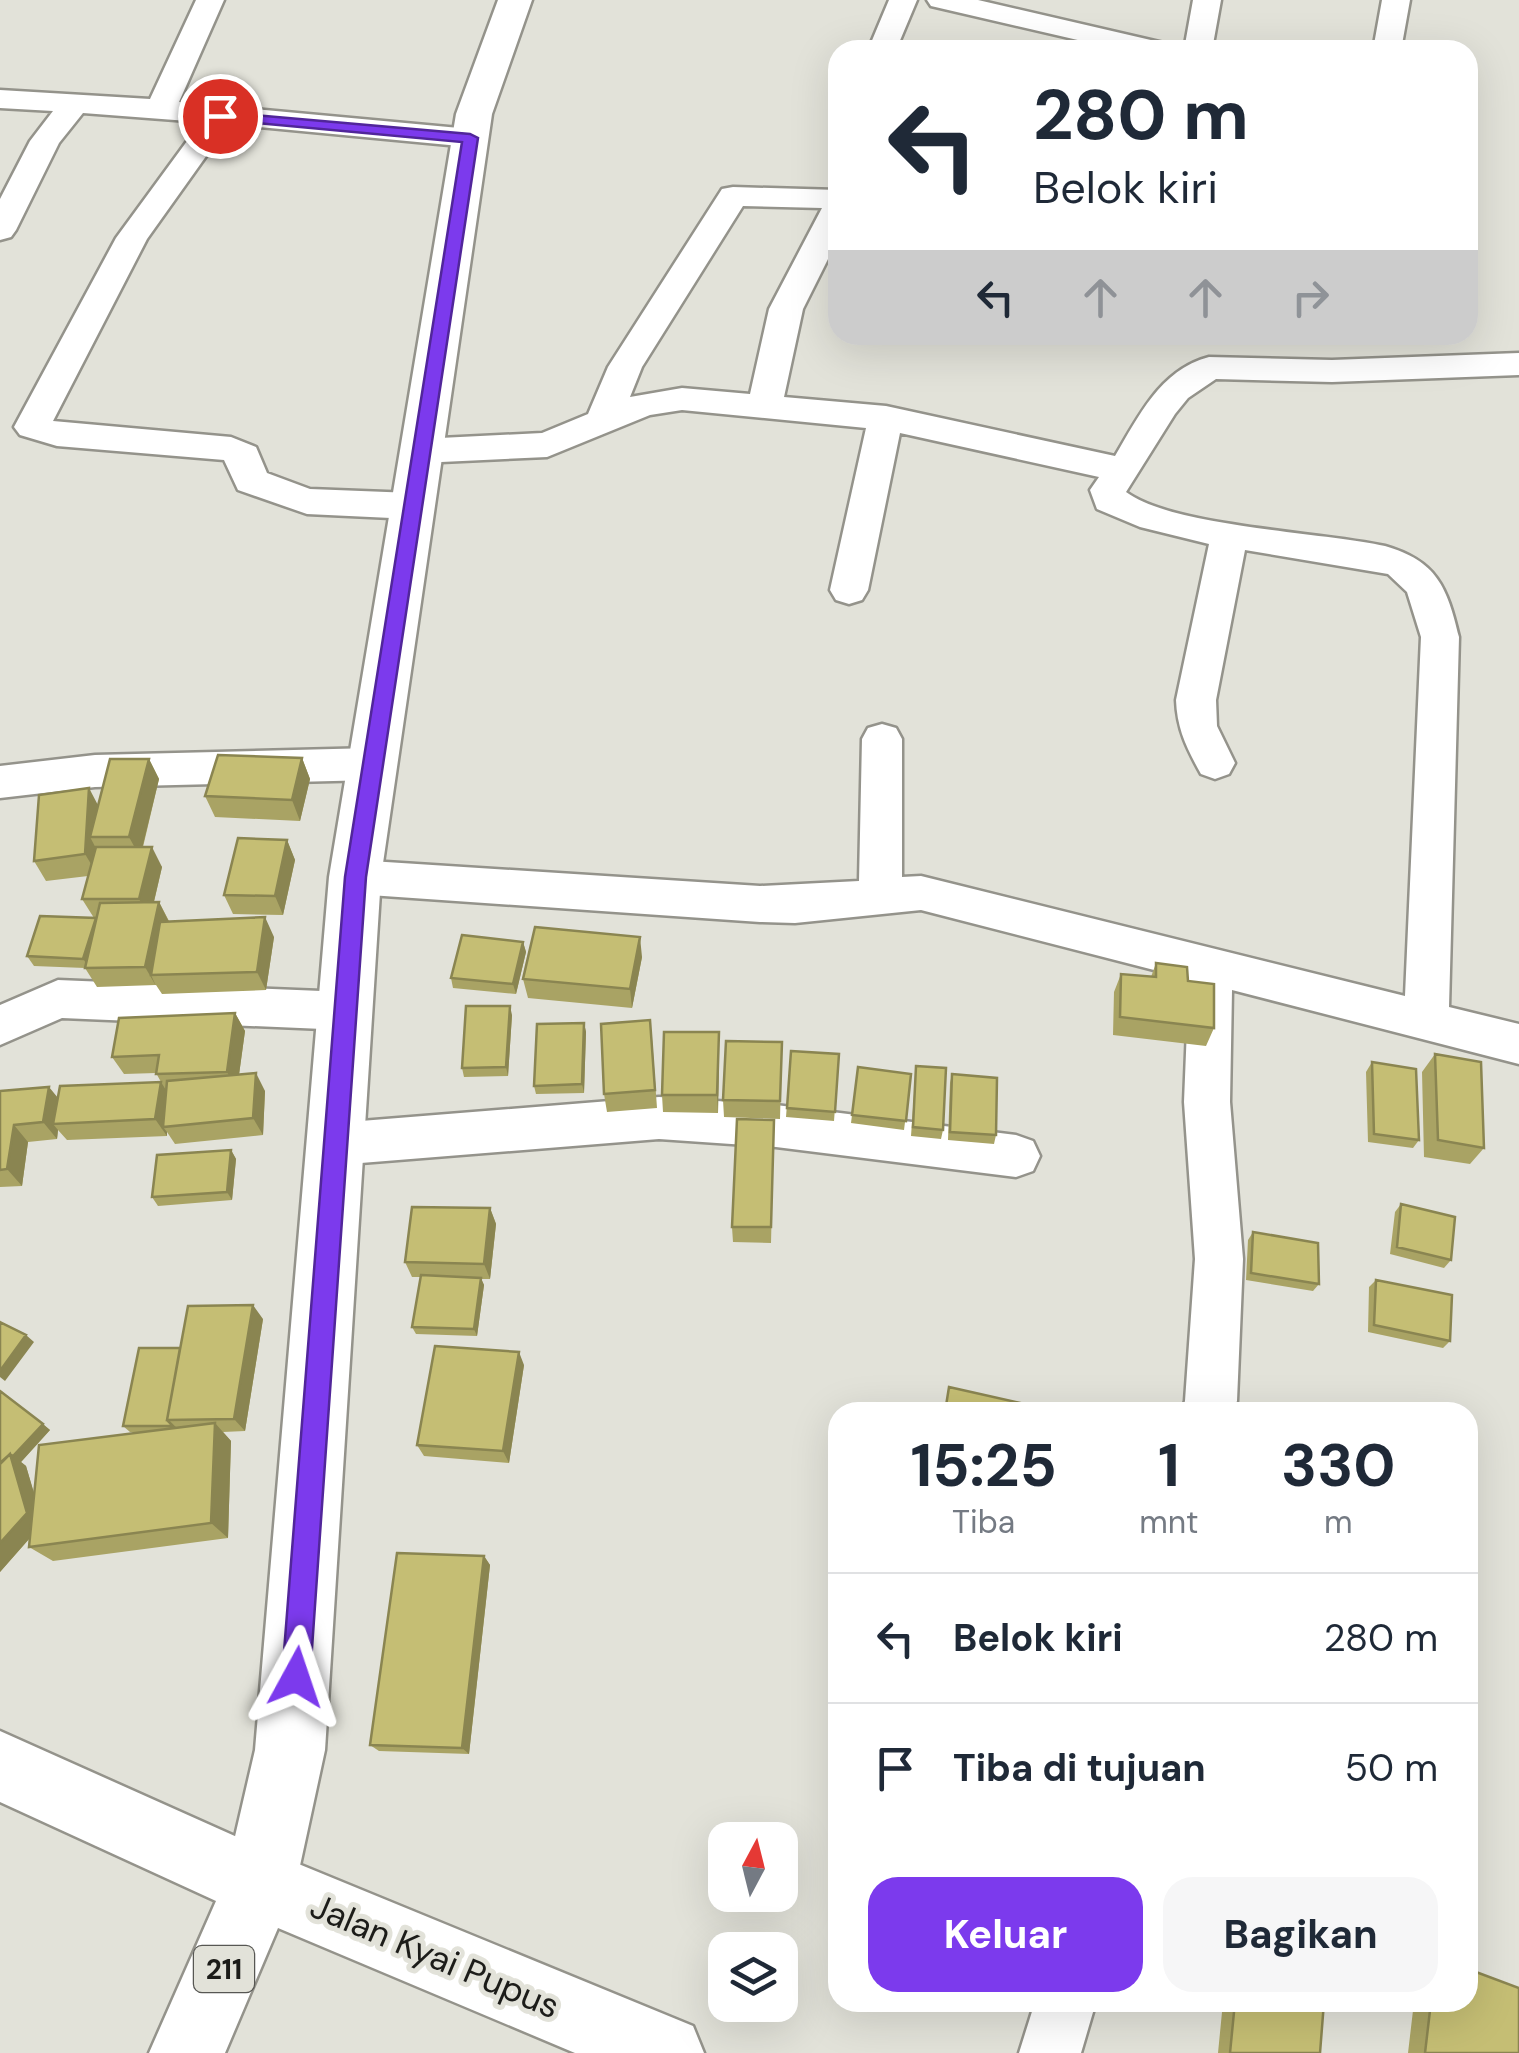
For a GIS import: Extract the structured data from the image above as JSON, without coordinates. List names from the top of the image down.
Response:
{
  "streets": {
    "main road": ["Jalan Kyai Pupus", "211"]
  },
  "crossings": [
    ["Jalan Kyai Pupus", "211"]
  ],
  "north": "top",
  "page": {
    "turn": ["280 m", "Belok kiri"],
    "eta": [
      "15:25",
      "Tiba",
      "1",
      "mnt",
      "330",
      "m"
    ],
    "list": [
      {
        "name": "Belok kiri",
        "value": "280 m"
      },
      {
        "name": "Tiba di tujuan",
        "value": "50 m"
      }
    ],
    "buttons": ["Keluar", "Bagikan"]
  }
}
